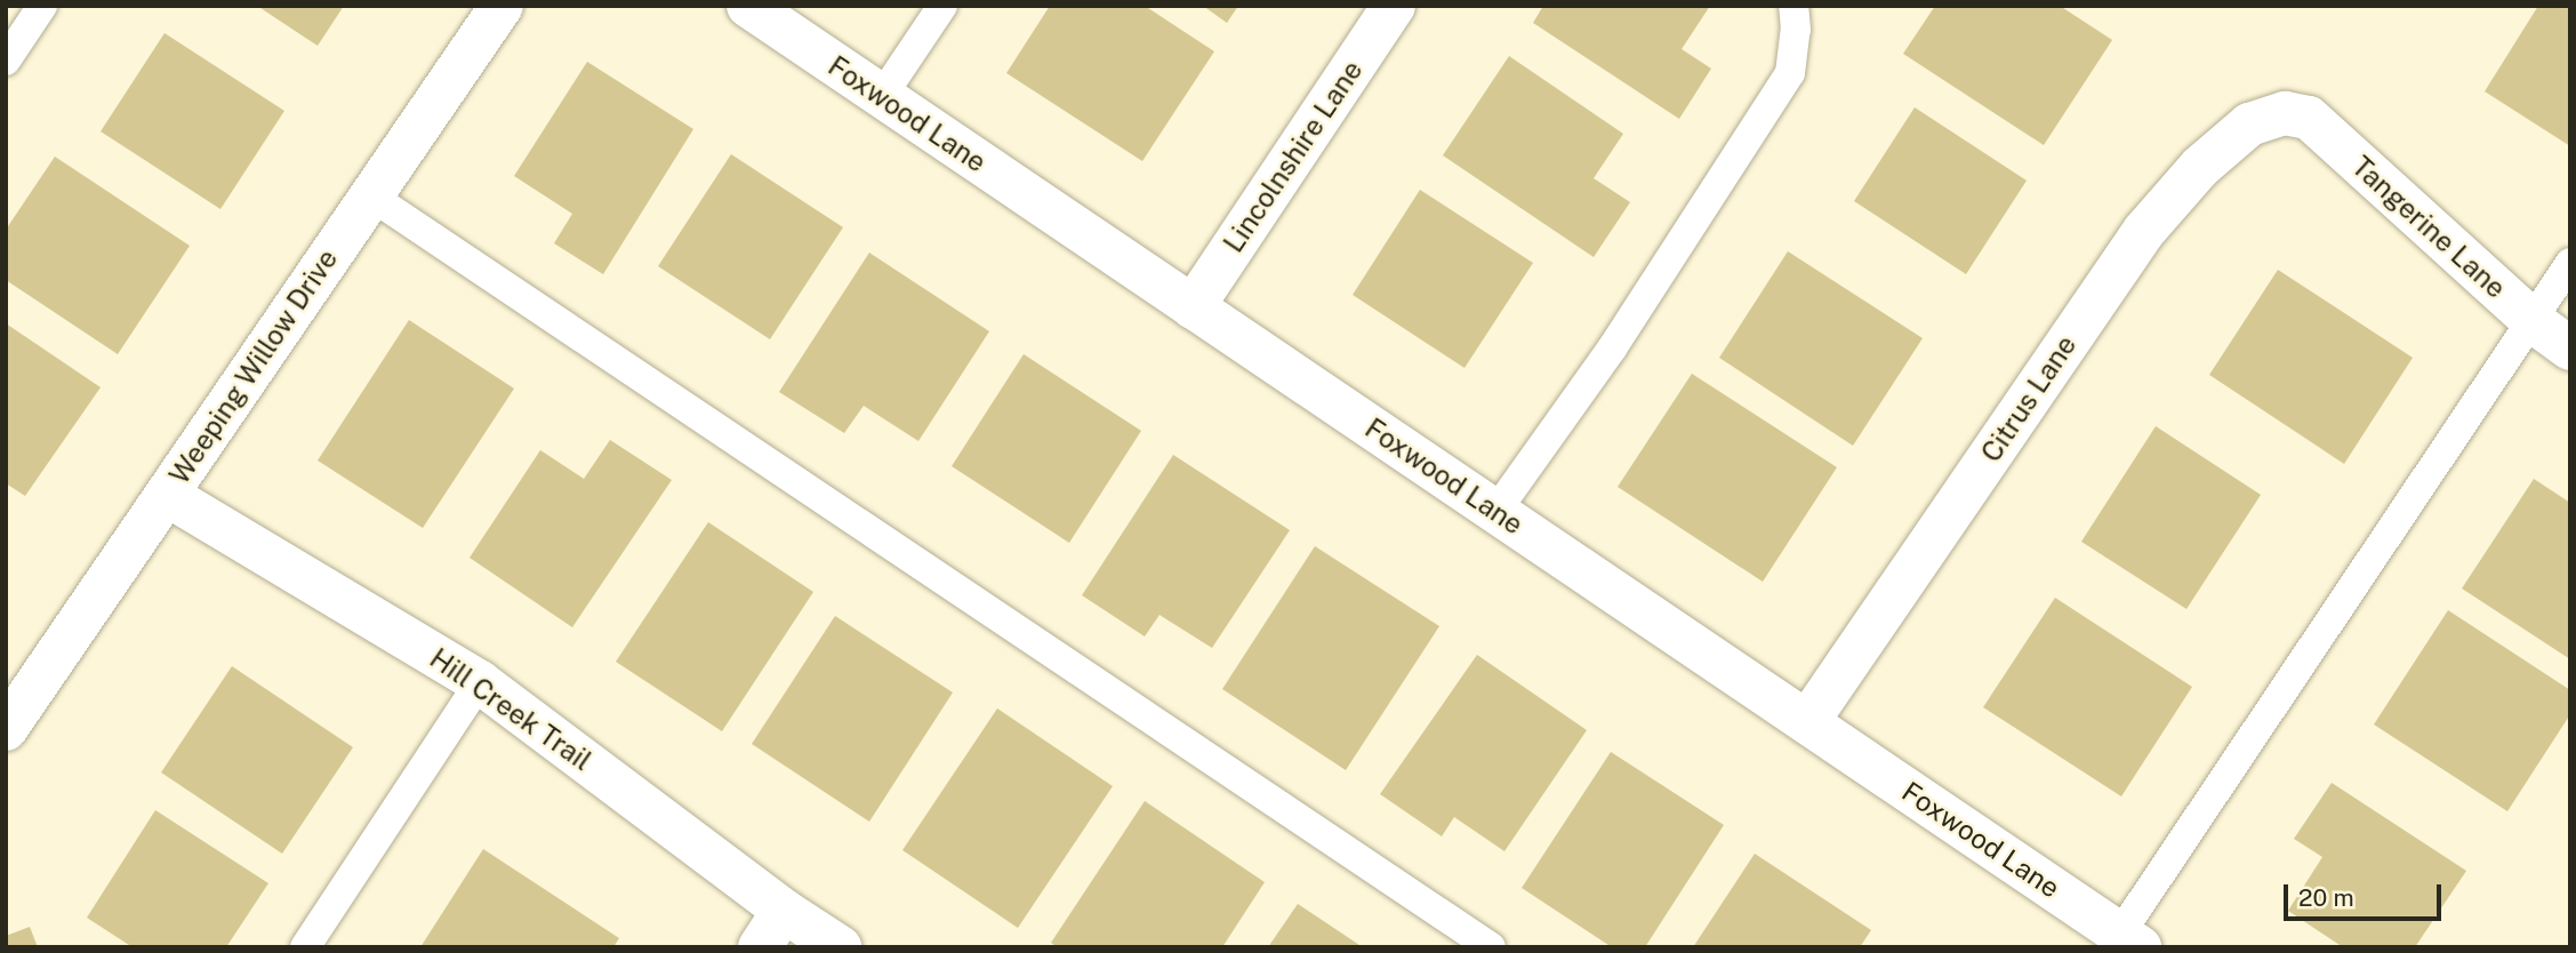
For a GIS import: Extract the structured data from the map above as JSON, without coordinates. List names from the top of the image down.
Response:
{
  "streets": {
    "street": [
      "Foxwood Lane",
      "Lincolnshire Lane",
      "Tangerine Lane",
      "Weeping Willow Drive",
      "Citrus Lane",
      "Hill Creek Trail"
    ]
  },
  "crossings": [
    ["Foxwood Lane", "Lincolnshire Lane"],
    ["Foxwood Lane", "Citrus Lane"],
    ["Tangerine Lane", "Citrus Lane"],
    ["Weeping Willow Drive", "Hill Creek Trail"]
  ],
  "scale_bar": "20 m"
}
